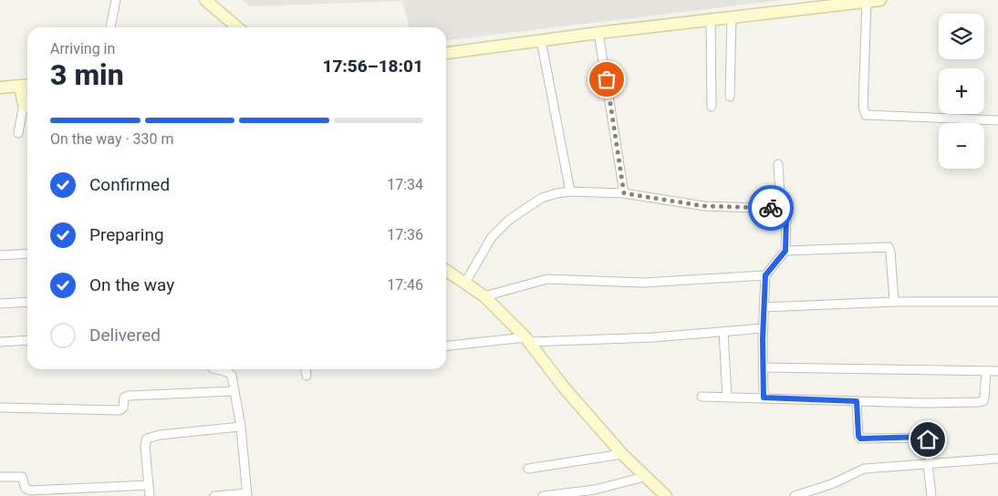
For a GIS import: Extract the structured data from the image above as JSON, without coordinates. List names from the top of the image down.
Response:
{
  "page": {
    "map_buttons": ["+", "−"],
    "heading": ["3 min", "Arriving in", "17:56–18:01"],
    "bar": "On the way · 330 m",
    "list": [
      ["Confirmed", "17:34"],
      ["Preparing", "17:36"],
      ["On the way", "17:46"],
      "Delivered"
    ]
  }
}
